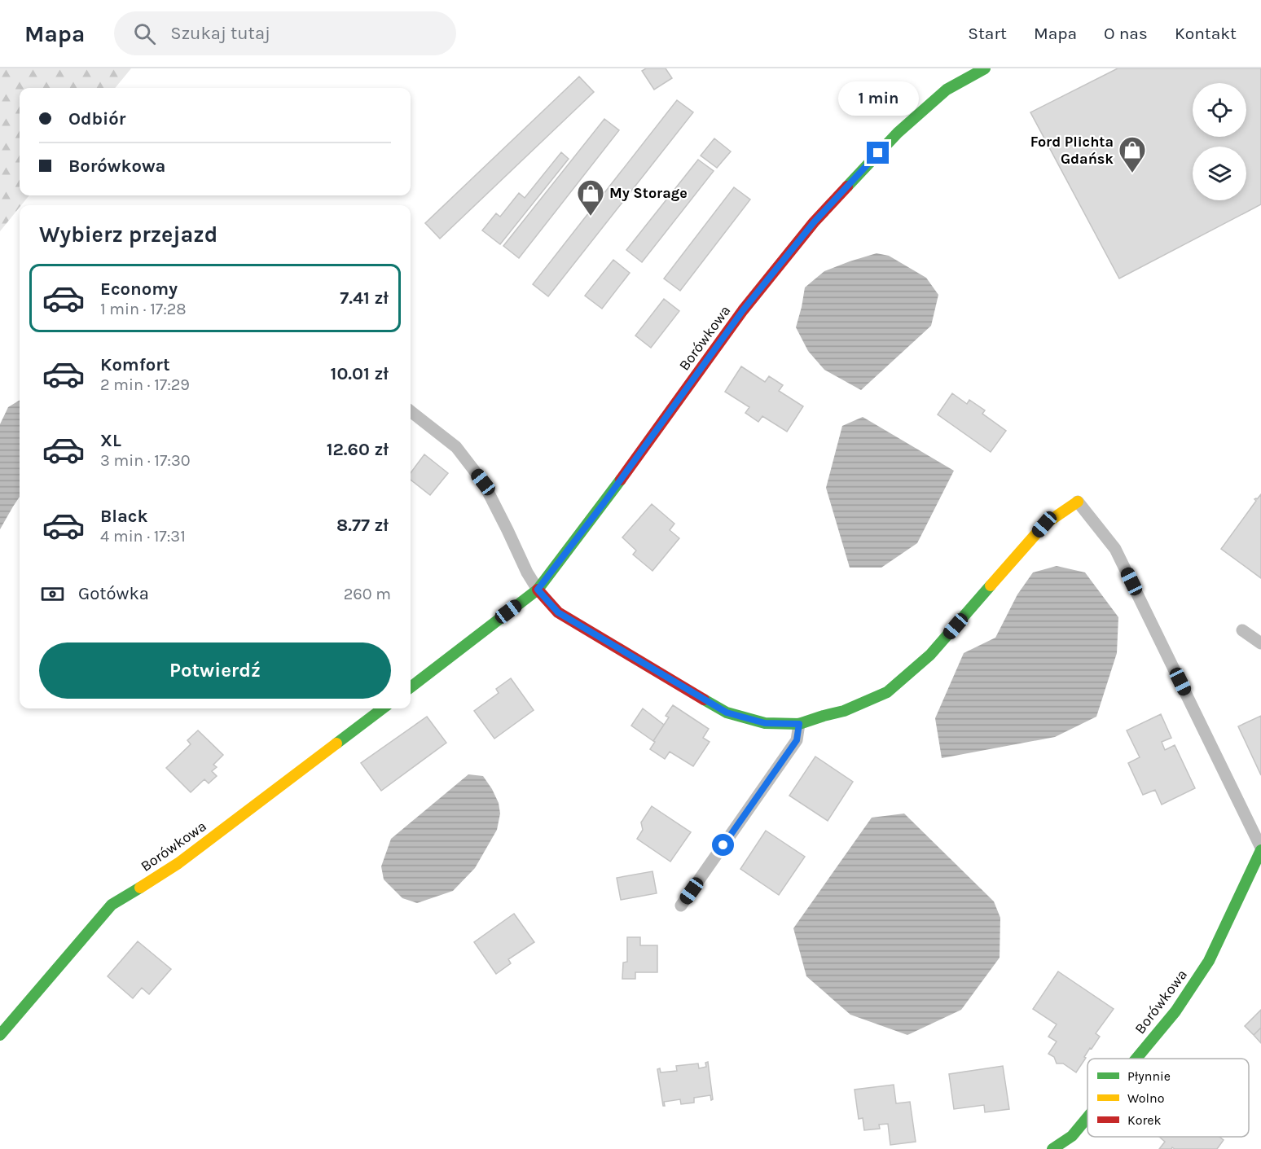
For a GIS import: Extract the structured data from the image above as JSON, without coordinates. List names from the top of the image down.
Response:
{
  "streets": {
    "street": ["Borówkowa"]
  },
  "places": {
    "shop": ["Ford Plichta Gdańsk", "My Storage"]
  },
  "legend": ["Płynnie", "Wolno", "Korek"],
  "page": {
    "header": "Mapa",
    "search": "Szukaj tutaj",
    "nav": [
      "Start",
      "Mapa",
      "O nas",
      "Kontakt"
    ],
    "bubble": "1 min",
    "banner": ["Odbiór", "Borówkowa"],
    "heading": "Wybierz przejazd",
    "list": [
      {
        "name": "Economy",
        "note": "1 min · 17:28",
        "value": "7.41 zł"
      },
      {
        "name": "Komfort",
        "note": "2 min · 17:29",
        "value": "10.01 zł"
      },
      {
        "name": "XL",
        "note": "3 min · 17:30",
        "value": "12.60 zł"
      },
      {
        "name": "Black",
        "note": "4 min · 17:31",
        "value": "8.77 zł"
      }
    ],
    "pay": ["Gotówka", "260 m"],
    "buttons": "Potwierdź"
  }
}
